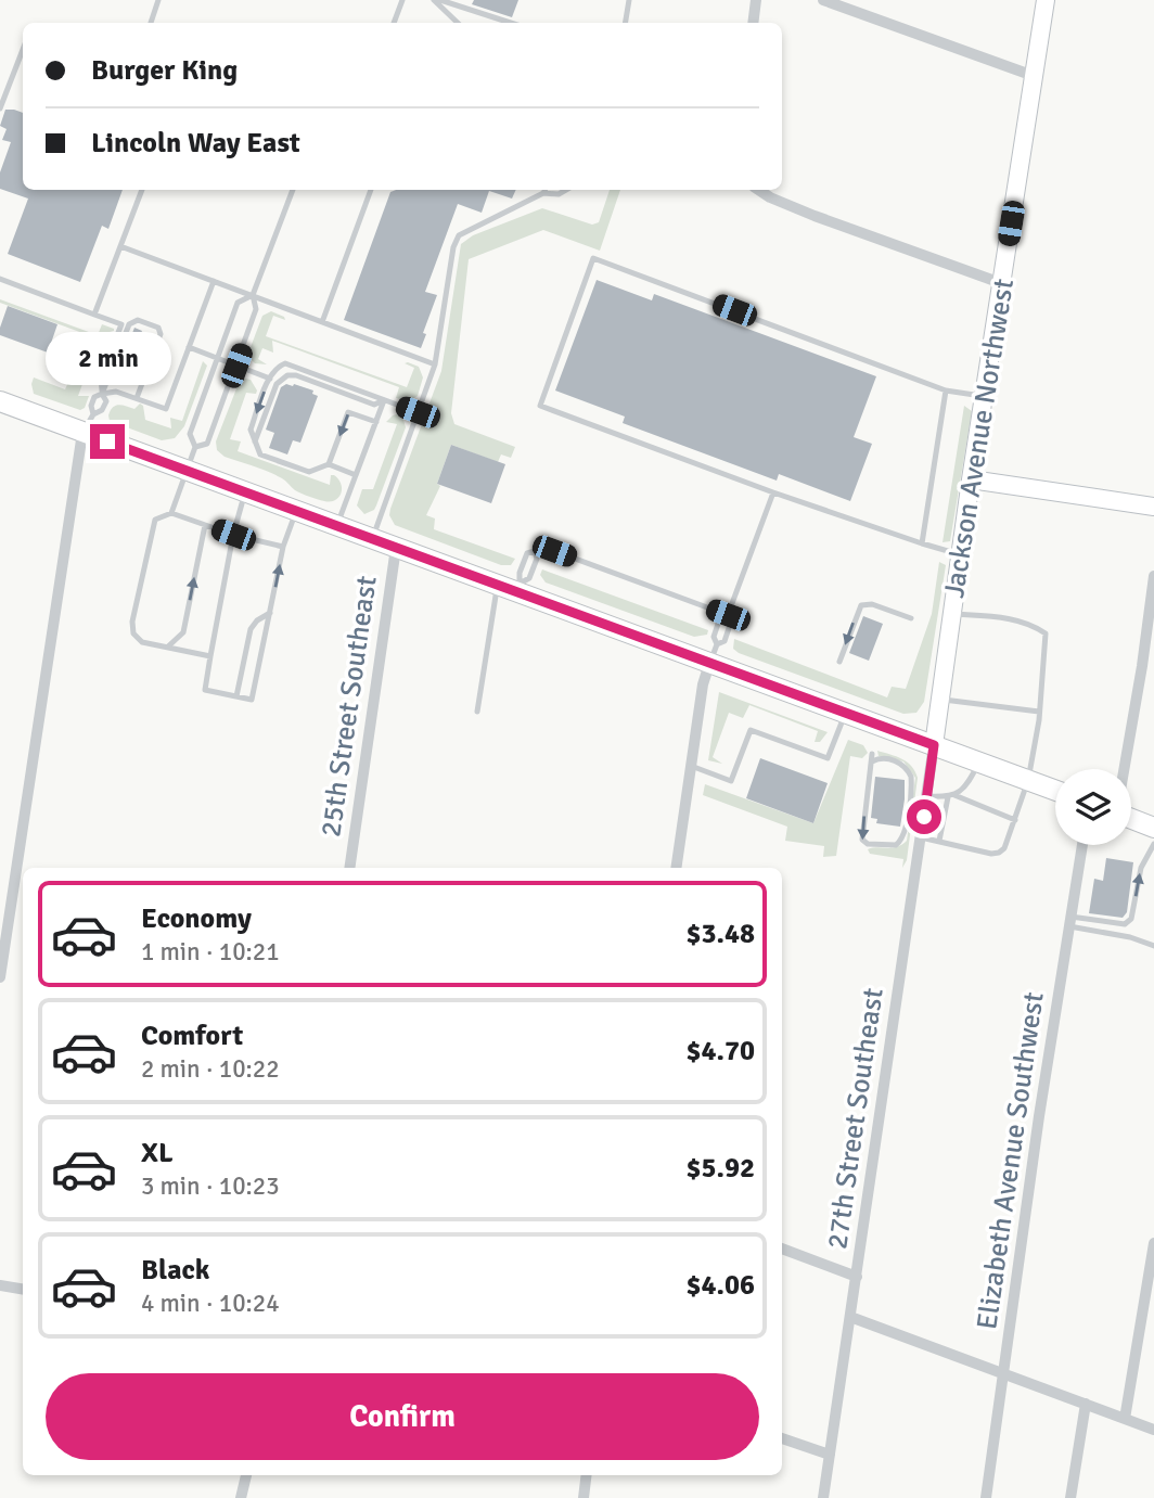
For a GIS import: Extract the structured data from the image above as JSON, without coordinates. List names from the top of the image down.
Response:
{
  "streets": {
    "street": [
      "Jackson Avenue Northwest",
      "25th Street Southeast",
      "27th Street Southeast",
      "Elizabeth Avenue Southwest"
    ]
  },
  "crossings": [
    ["Jackson Avenue Northwest", "27th Street Southeast"]
  ],
  "page": {
    "banner": ["Burger King", "Lincoln Way East"],
    "bubble": "2 min",
    "list": [
      {
        "name": "Economy",
        "note": "1 min · 10:21",
        "value": "$3.48"
      },
      {
        "name": "Comfort",
        "note": "2 min · 10:22",
        "value": "$4.70"
      },
      {
        "name": "XL",
        "note": "3 min · 10:23",
        "value": "$5.92"
      },
      {
        "name": "Black",
        "note": "4 min · 10:24",
        "value": "$4.06"
      }
    ],
    "buttons": "Confirm"
  }
}
